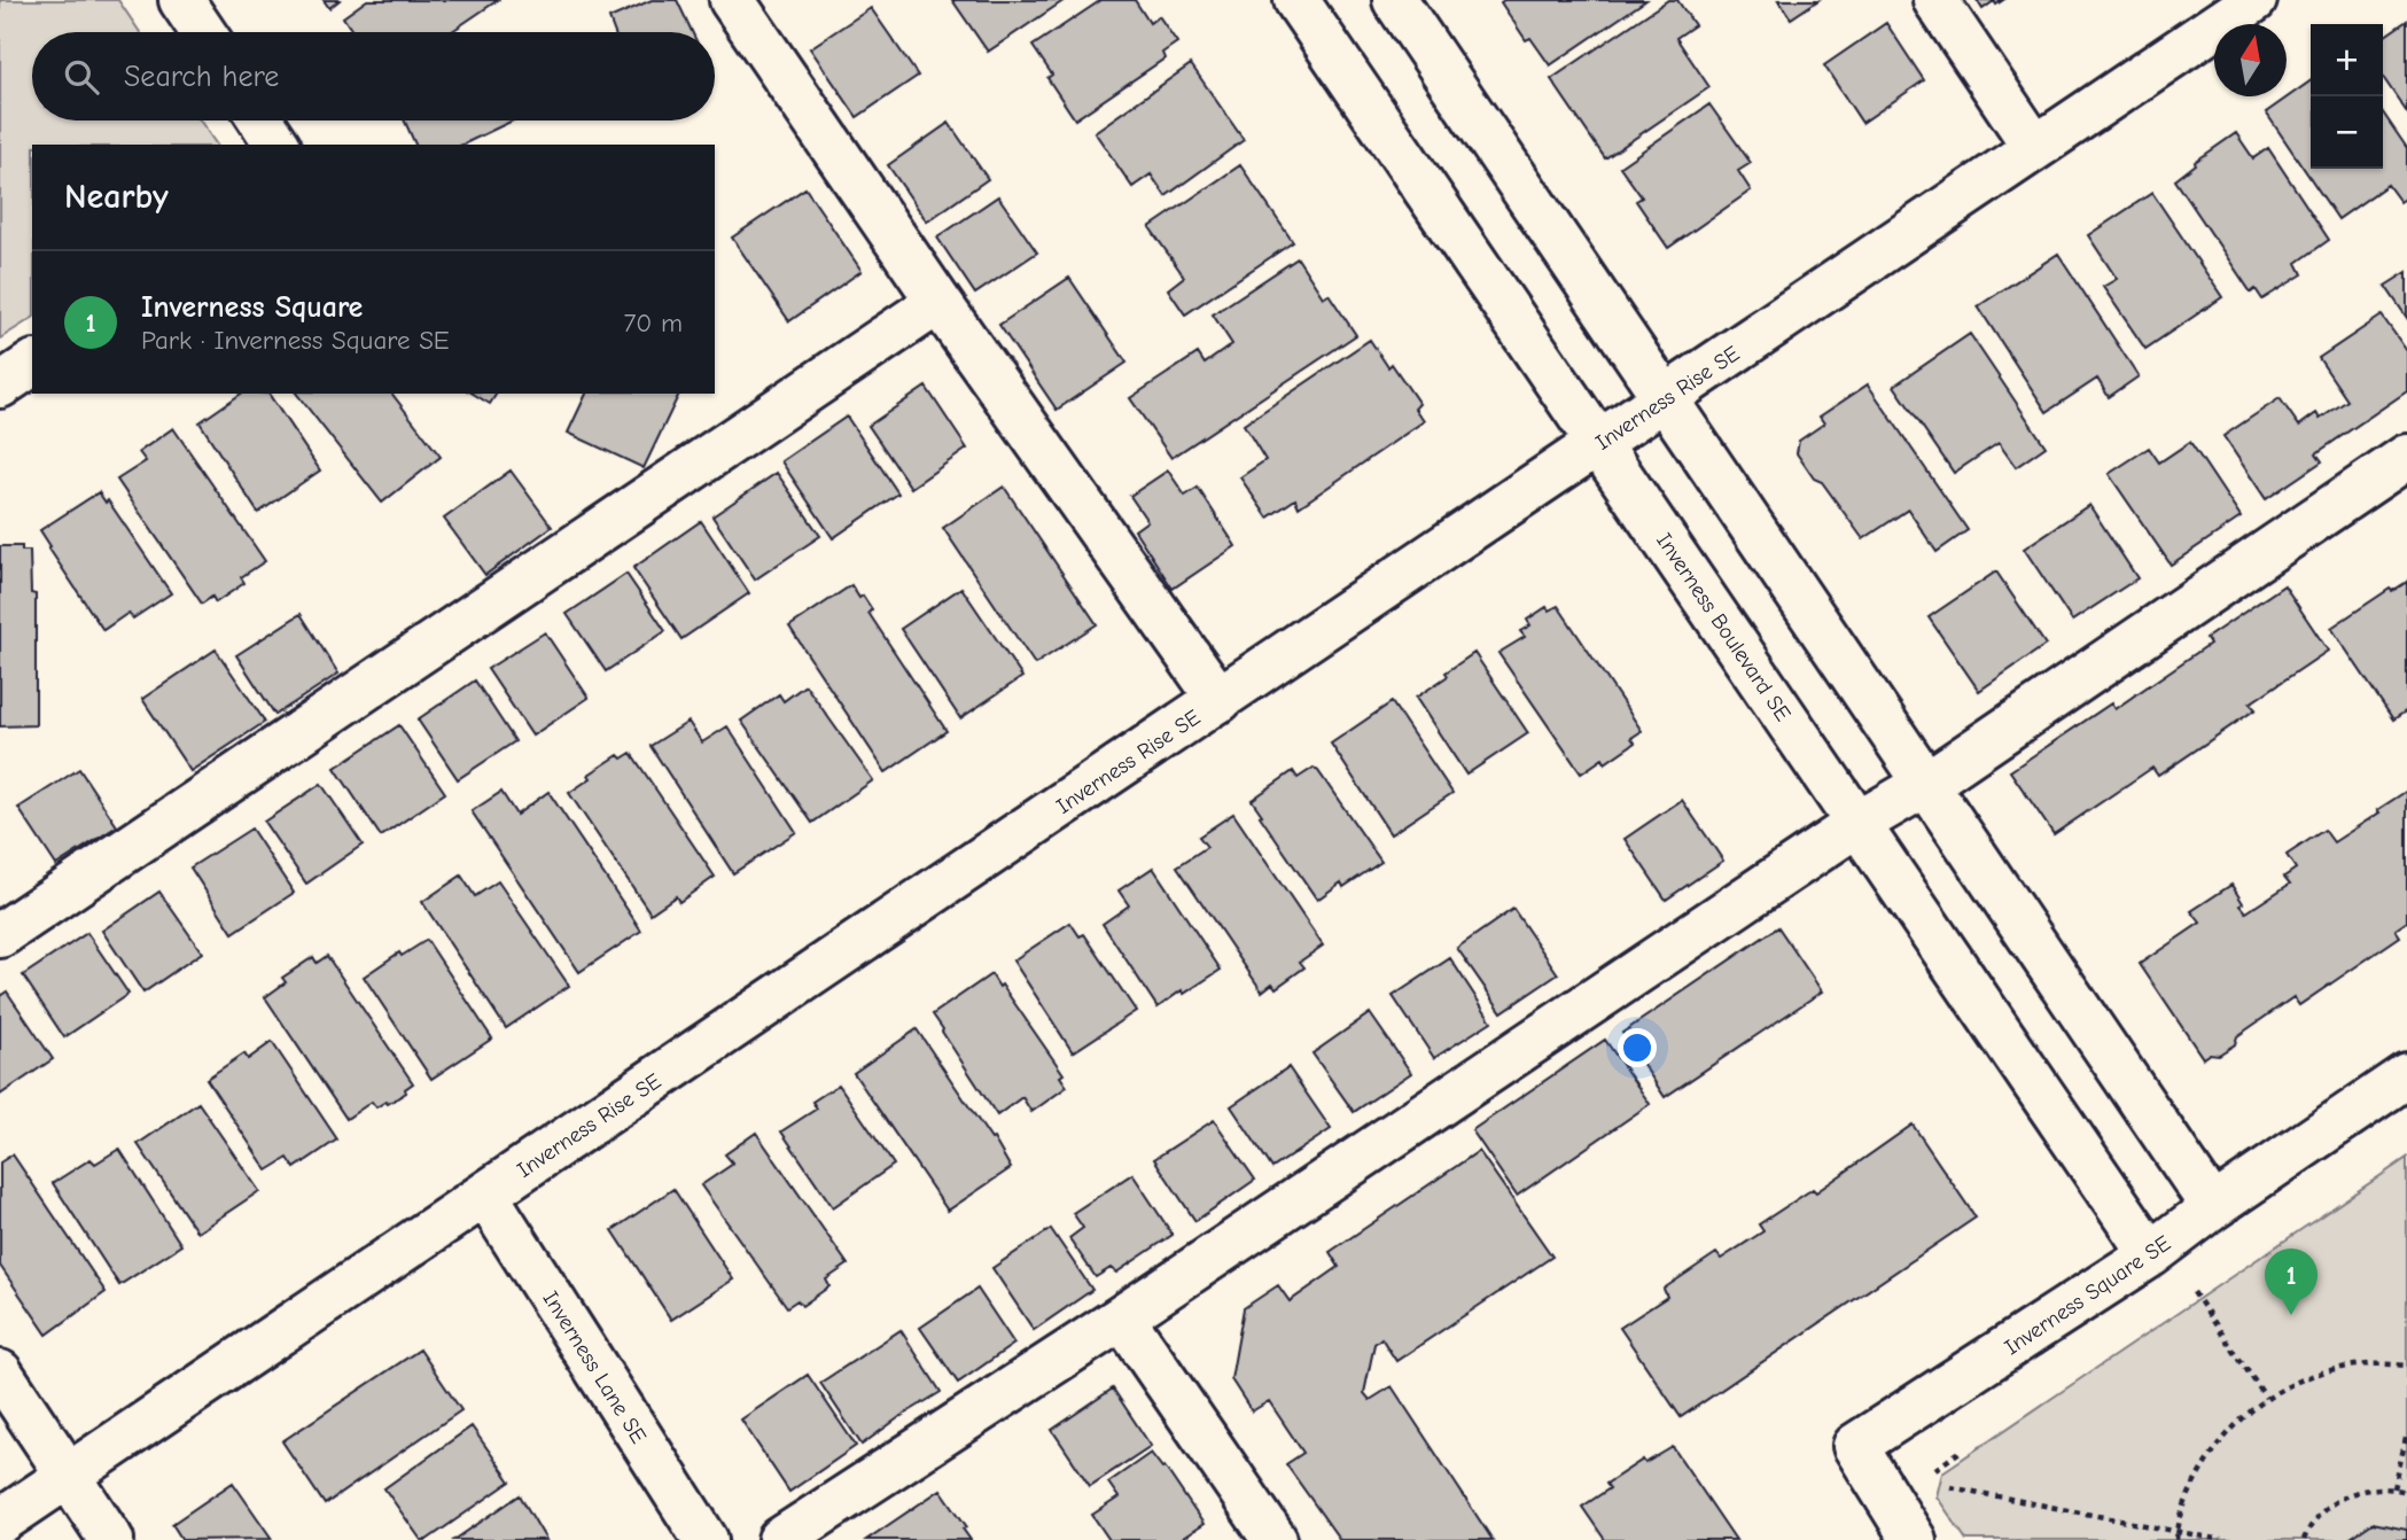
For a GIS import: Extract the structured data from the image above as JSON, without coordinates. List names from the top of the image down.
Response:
{
  "streets": {
    "street": [
      "Inverness Rise SE",
      "Inverness Boulevard SE",
      "Inverness Square SE",
      "Inverness Lane SE"
    ]
  },
  "crossings": [
    ["Inverness Rise SE", "Inverness Boulevard SE"],
    ["Inverness Rise SE", "Inverness Lane SE"],
    ["Inverness Boulevard SE", "Inverness Square SE"]
  ],
  "north": "top",
  "page": {
    "map_buttons": ["+", "−"],
    "search": "Search here",
    "heading": "Nearby",
    "list": [
      {
        "mark": "1",
        "name": "Inverness Square",
        "note": "Park · Inverness Square SE",
        "value": "70 m"
      }
    ],
    "pins": "1"
  }
}
